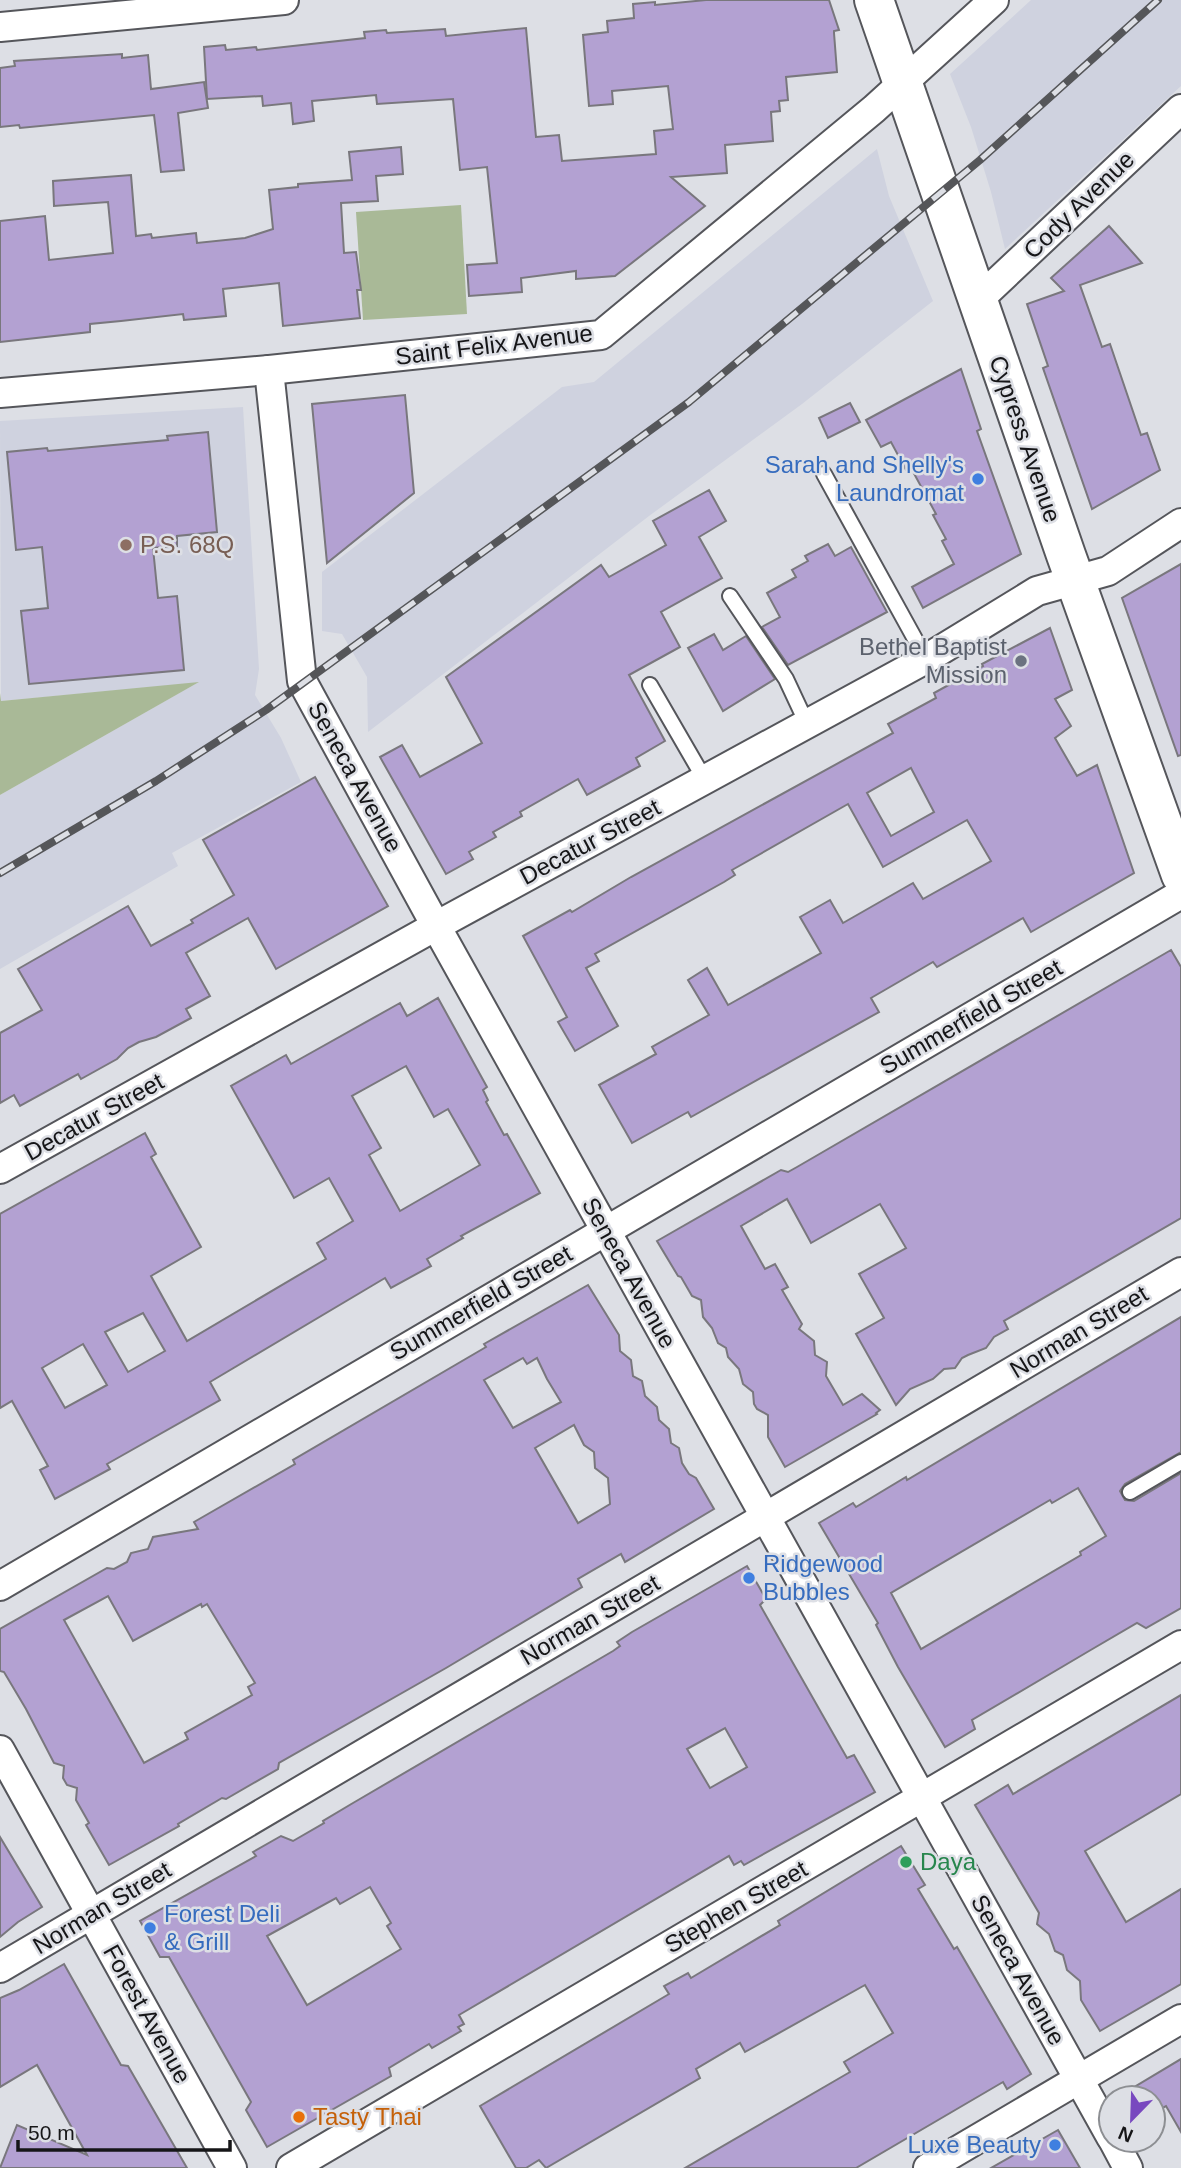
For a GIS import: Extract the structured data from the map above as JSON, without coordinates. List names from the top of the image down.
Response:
{
  "streets": {
    "main road": ["Cypress Avenue"],
    "street": [
      "Cody Avenue",
      "Saint Felix Avenue",
      "Seneca Avenue",
      "Decatur Street",
      "Summerfield Street",
      "Norman Street",
      "Stephen Street",
      "Forest Avenue"
    ]
  },
  "crossings": [
    ["Cody Avenue", "Cypress Avenue"],
    ["Saint Felix Avenue", "Cypress Avenue"],
    ["Saint Felix Avenue", "Seneca Avenue"],
    ["Cypress Avenue", "Decatur Street"],
    ["Seneca Avenue", "Decatur Street"],
    ["Seneca Avenue", "Summerfield Street"],
    ["Seneca Avenue", "Norman Street"],
    ["Seneca Avenue", "Stephen Street"],
    ["Norman Street", "Forest Avenue"]
  ],
  "places": [
    "Sarah and Shelly's Laundromat",
    "P.S. 68Q",
    "Bethel Baptist Mission",
    "Ridgewood Bubbles",
    "Daya",
    "Forest Deli & Grill",
    "Tasty Thai",
    "Luxe Beauty"
  ],
  "scale_bar": "50 m",
  "north": "bottom left"
}
